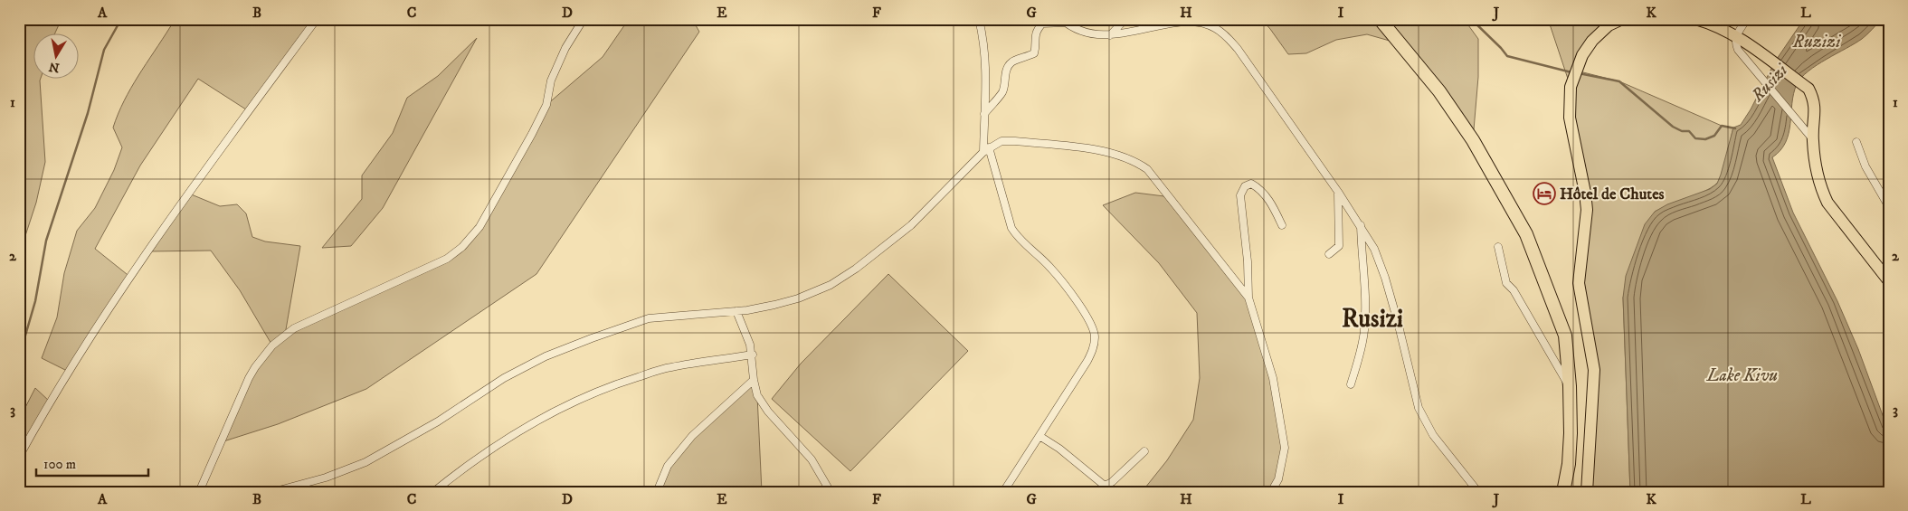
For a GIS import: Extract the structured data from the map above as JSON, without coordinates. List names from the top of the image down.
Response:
{
  "districts": ["Rusizi"],
  "water": ["Ruzizi", "Rusizi", "Lake Kivu"],
  "places": {
    "hotel": ["Hôtel de Chutes"]
  },
  "scale_bar": "100 m",
  "north": "bottom",
  "grid": {
    "columns": [
      "A",
      "B",
      "C",
      "D",
      "E",
      "F",
      "G",
      "H",
      "I",
      "J",
      "K",
      "L"
    ],
    "rows": ["1", "2", "3"]
  }
}
